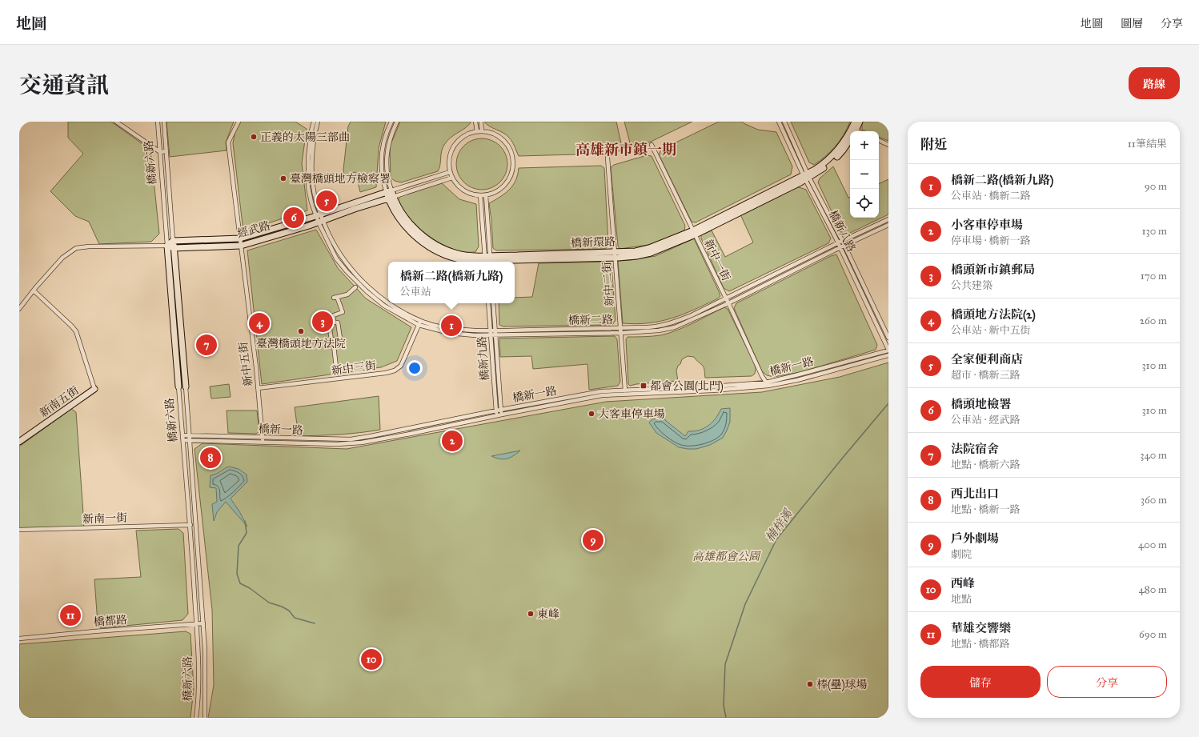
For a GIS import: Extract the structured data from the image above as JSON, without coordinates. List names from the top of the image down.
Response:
{
  "streets": {
    "street": [
      "橋新六路",
      "經武路",
      "橋新八路",
      "橋新環路",
      "新中一街",
      "新中二街",
      "橋新二路",
      "橋新九路",
      "新中五街",
      "橋新一路",
      "新中三街",
      "新南五街",
      "新南一街",
      "橋都路"
    ]
  },
  "crossings": [
    ["橋新六路", "經武路"],
    ["橋新六路", "橋新一路"],
    ["橋新六路", "新南一街"],
    ["橋新六路", "橋都路"],
    ["經武路", "橋新環路"],
    ["經武路", "橋新二路"],
    ["經武路", "新中五街"],
    ["橋新八路", "橋新環路"],
    ["橋新八路", "橋新二路"],
    ["橋新八路", "橋新一路"],
    ["橋新環路", "新中一街"],
    ["橋新環路", "新中二街"],
    ["新中一街", "橋新二路"],
    ["新中一街", "橋新一路"],
    ["新中二街", "橋新二路"],
    ["新中二街", "橋新一路"],
    ["橋新二路", "橋新九路"],
    ["橋新二路", "新中三街"],
    ["橋新九路", "橋新一路"],
    ["新中五街", "橋新一路"],
    ["新中五街", "新中三街"]
  ],
  "districts": ["高雄新市鎮一期"],
  "water": ["楠梓溪"],
  "parks": ["高雄都會公園"],
  "places": {
    "other": [
      "正義的太陽三部曲",
      "臺灣橋頭地方檢察署",
      "臺灣橋頭地方法院",
      "大客車停車場",
      "東峰",
      "棒(壘)球場"
    ],
    "transit": ["都會公園(北門)"]
  },
  "page": {
    "header": "地圖",
    "nav": ["地圖", "圖層", "分享"],
    "title": "交通資訊",
    "buttons": [
      "路線",
      ["儲存", "分享"]
    ],
    "heading": ["附近", "11筆結果"],
    "map_buttons": ["+", "−"],
    "list": [
      {
        "mark": "1",
        "name": "橋新二路(橋新九路)",
        "note": "公車站 · 橋新二路",
        "value": "90 m"
      },
      {
        "mark": "2",
        "name": "小客車停車場",
        "note": "停車場 · 橋新一路",
        "value": "130 m"
      },
      {
        "mark": "3",
        "name": "橋頭新市鎮郵局",
        "note": "公共建築",
        "value": "170 m"
      },
      {
        "mark": "4",
        "name": "橋頭地方法院(2)",
        "note": "公車站 · 新中五街",
        "value": "260 m"
      },
      {
        "mark": "5",
        "name": "全家便利商店",
        "note": "超市 · 橋新三路",
        "value": "310 m"
      },
      {
        "mark": "6",
        "name": "橋頭地檢署",
        "note": "公車站 · 經武路",
        "value": "310 m"
      },
      {
        "mark": "7",
        "name": "法院宿舍",
        "note": "地點 · 橋新六路",
        "value": "340 m"
      },
      {
        "mark": "8",
        "name": "西北出口",
        "note": "地點 · 橋新一路",
        "value": "360 m"
      },
      {
        "mark": "9",
        "name": "戶外劇場",
        "note": "劇院",
        "value": "400 m"
      },
      {
        "mark": "10",
        "name": "西峰",
        "note": "地點",
        "value": "480 m"
      },
      {
        "mark": "11",
        "name": "華雄交響樂",
        "note": "地點 · 橋都路",
        "value": "690 m"
      }
    ],
    "pins": [
      "5",
      "6",
      "3",
      "4",
      "1",
      "7",
      "2",
      "8",
      "9",
      "11",
      "10"
    ],
    "popup": ["橋新二路(橋新九路)", "公車站"]
  }
}
